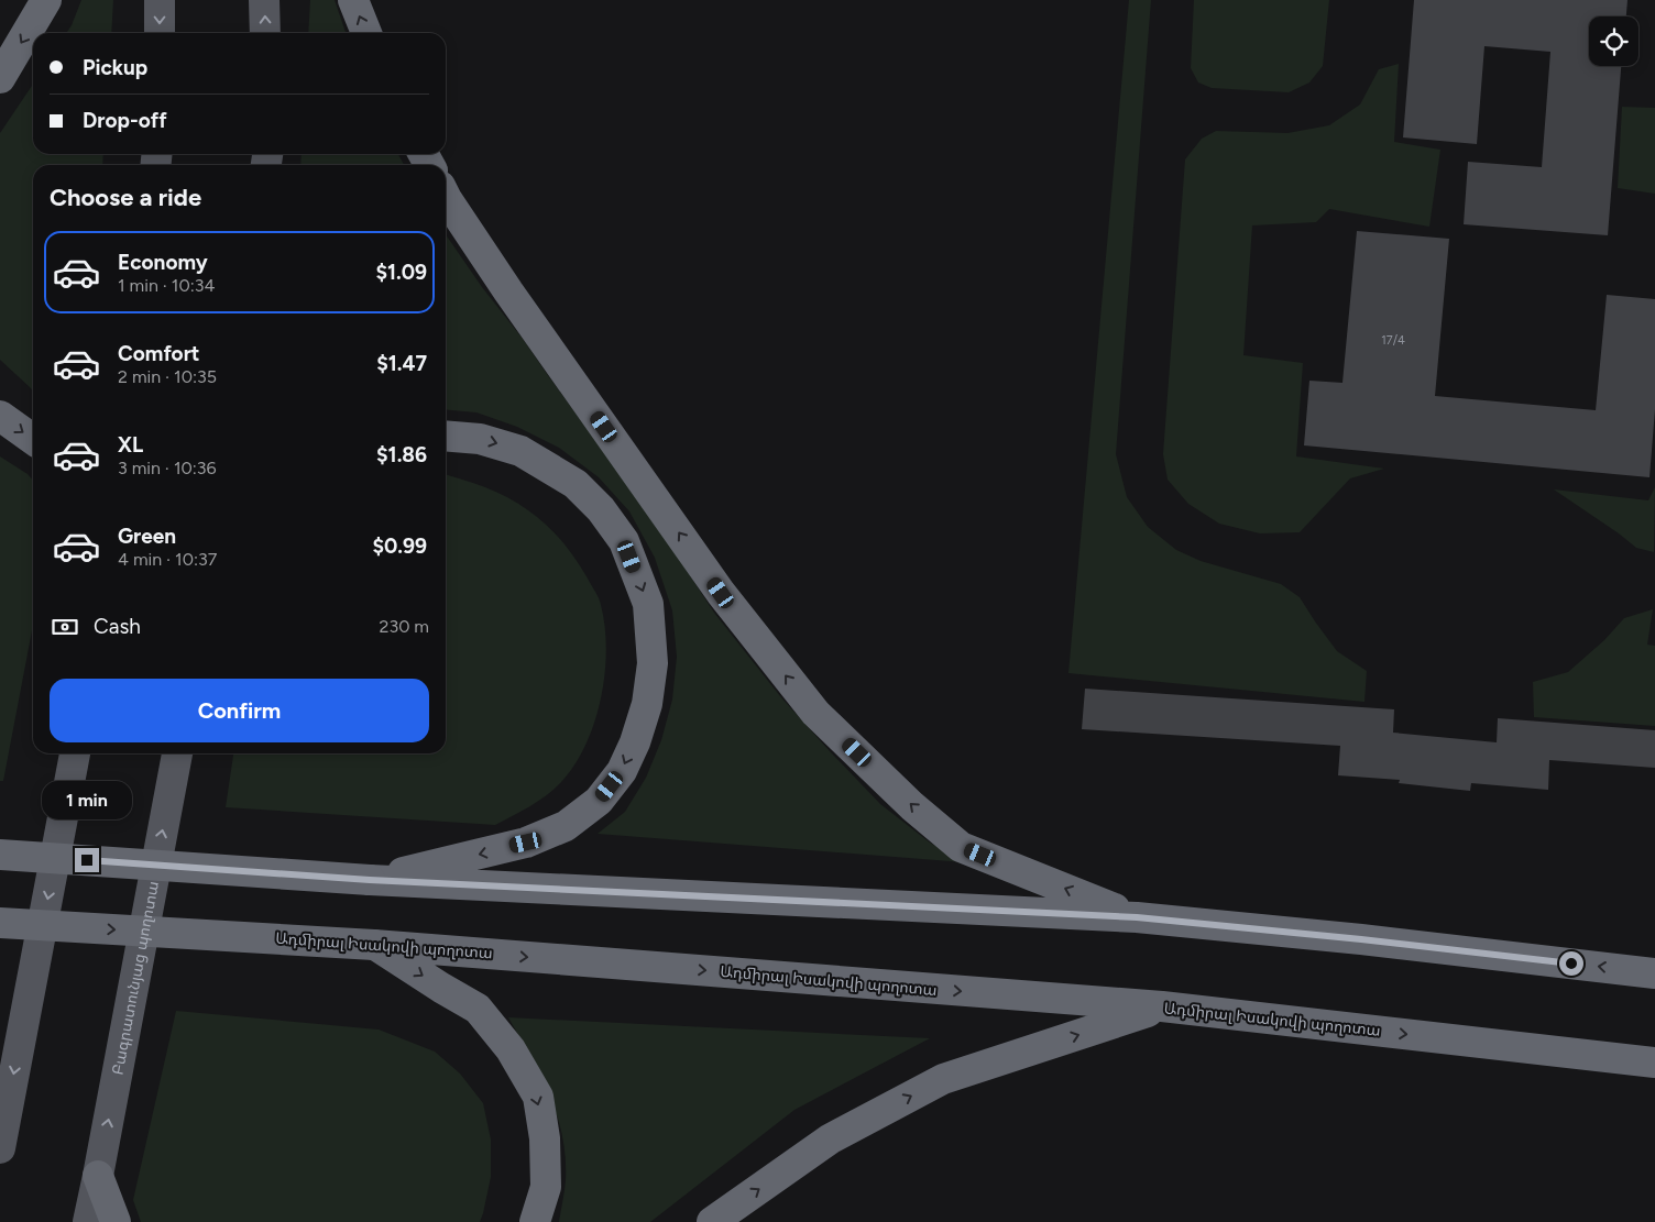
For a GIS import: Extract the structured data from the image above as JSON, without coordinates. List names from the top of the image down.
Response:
{
  "streets": {
    "highway": ["Ադմիրալ Իսակովի պողոտա"],
    "main road": ["Բագրատունյաց պողոտա"]
  },
  "house_numbers": ["17/4"],
  "page": {
    "banner": ["Pickup", "Drop-off"],
    "heading": "Choose a ride",
    "list": [
      {
        "name": "Economy",
        "note": "1 min · 10:34",
        "value": "$1.09"
      },
      {
        "name": "Comfort",
        "note": "2 min · 10:35",
        "value": "$1.47"
      },
      {
        "name": "XL",
        "note": "3 min · 10:36",
        "value": "$1.86"
      },
      {
        "name": "Green",
        "note": "4 min · 10:37",
        "value": "$0.99"
      }
    ],
    "pay": ["Cash", "230 m"],
    "buttons": "Confirm",
    "bubble": "1 min"
  }
}
